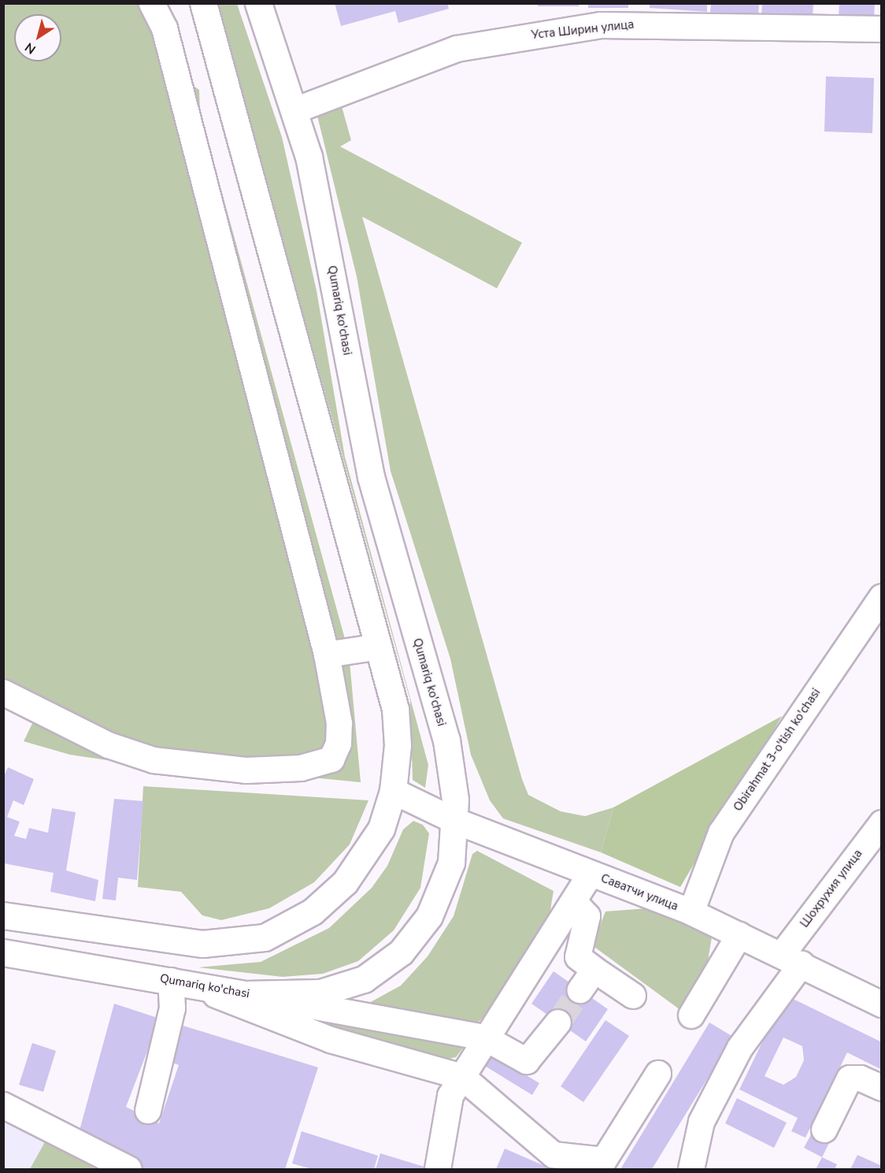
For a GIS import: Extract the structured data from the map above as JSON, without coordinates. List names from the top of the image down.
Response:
{
  "streets": {
    "main road": ["Qumariq ko'chasi"],
    "street": [
      "Уста Ширин улица",
      "Obirahmat 3-o'tish ko'chasi",
      "Шохрухия улица",
      "Саватчи улица"
    ]
  },
  "crossings": [
    ["Уста Ширин улица", "Qumariq ko'chasi"],
    ["Qumariq ko'chasi", "Саватчи улица"],
    ["Obirahmat 3-o'tish ko'chasi", "Саватчи улица"],
    ["Шохрухия улица", "Саватчи улица"]
  ],
  "north": "bottom left"
}
